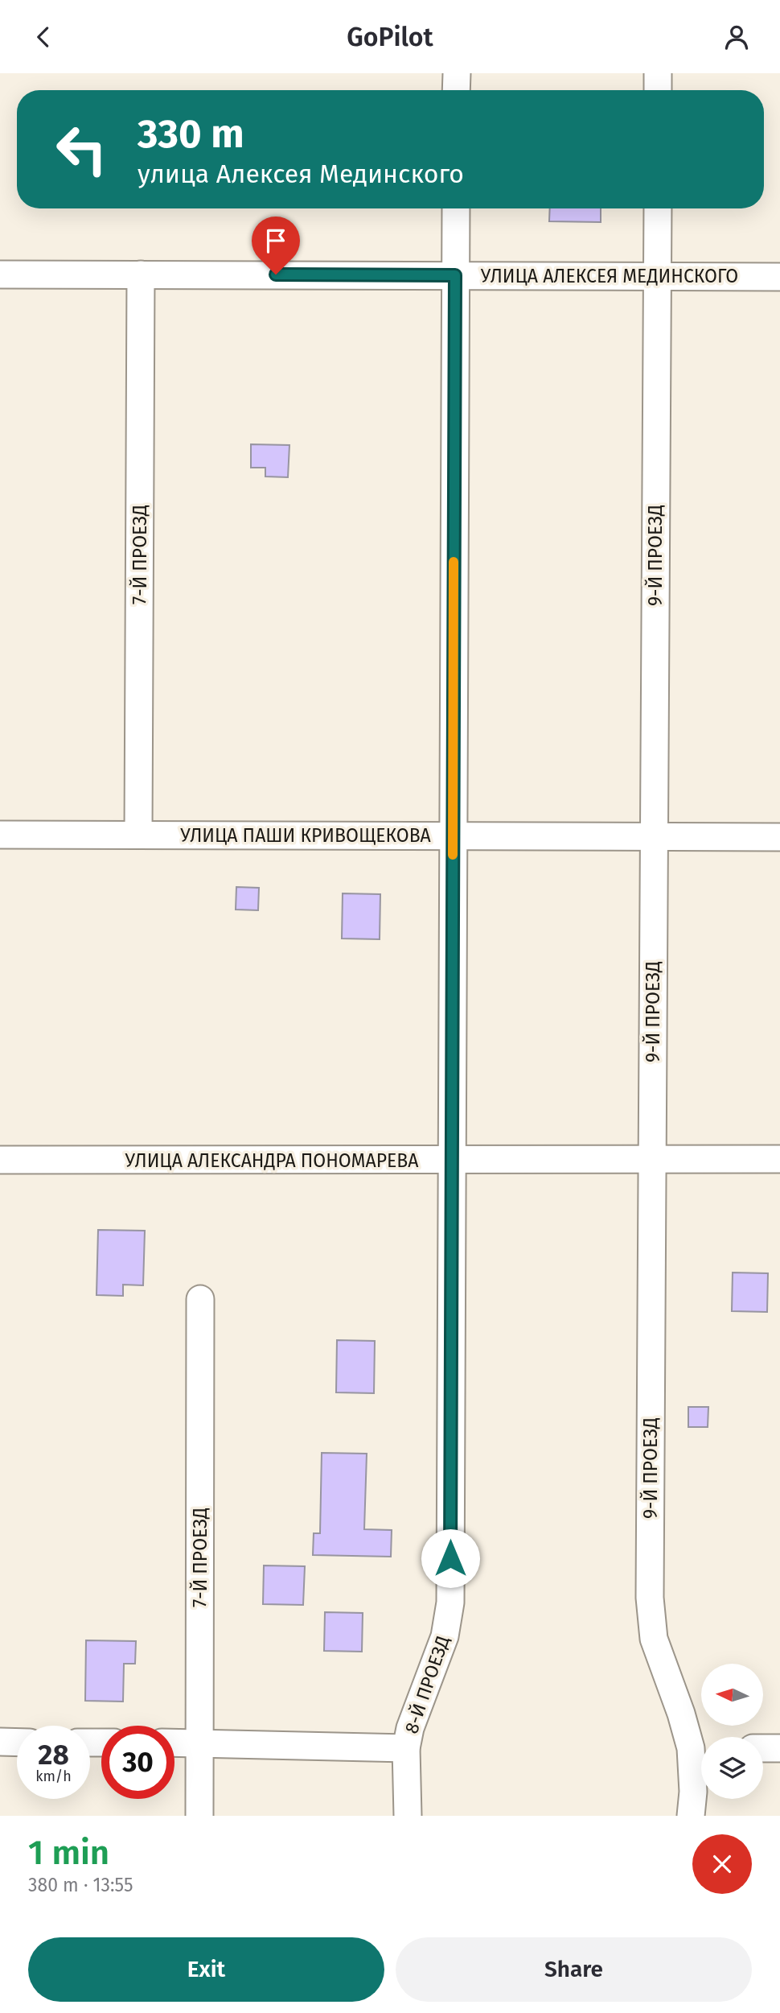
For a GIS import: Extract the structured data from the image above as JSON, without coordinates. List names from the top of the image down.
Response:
{
  "streets": {
    "street": [
      "УЛИЦА АЛЕКСЕЯ МЕДИНСКОГО",
      "7-Й ПРОЕЗД",
      "9-Й ПРОЕЗД",
      "УЛИЦА ПАШИ КРИВОЩЕКОВА",
      "УЛИЦА АЛЕКСАНДРА ПОНОМАРЕВА",
      "8-Й ПРОЕЗД"
    ]
  },
  "crossings": [
    ["УЛИЦА АЛЕКСЕЯ МЕДИНСКОГО", "7-Й ПРОЕЗД"],
    ["УЛИЦА АЛЕКСЕЯ МЕДИНСКОГО", "9-Й ПРОЕЗД"],
    ["УЛИЦА АЛЕКСЕЯ МЕДИНСКОГО", "8-Й ПРОЕЗД"],
    ["7-Й ПРОЕЗД", "УЛИЦА ПАШИ КРИВОЩЕКОВА"],
    ["9-Й ПРОЕЗД", "УЛИЦА ПАШИ КРИВОЩЕКОВА"],
    ["9-Й ПРОЕЗД", "УЛИЦА АЛЕКСАНДРА ПОНОМАРЕВА"],
    ["УЛИЦА ПАШИ КРИВОЩЕКОВА", "8-Й ПРОЕЗД"],
    ["УЛИЦА АЛЕКСАНДРА ПОНОМАРЕВА", "8-Й ПРОЕЗД"]
  ],
  "north": "left",
  "page": {
    "header": "GoPilot",
    "turn": ["330 m", "улица Алексея Мединского"],
    "speed": "28 km/h",
    "limit": "30",
    "heading": ["1 min", "380 m · 13:55"],
    "buttons": ["Exit", "Share"]
  }
}
